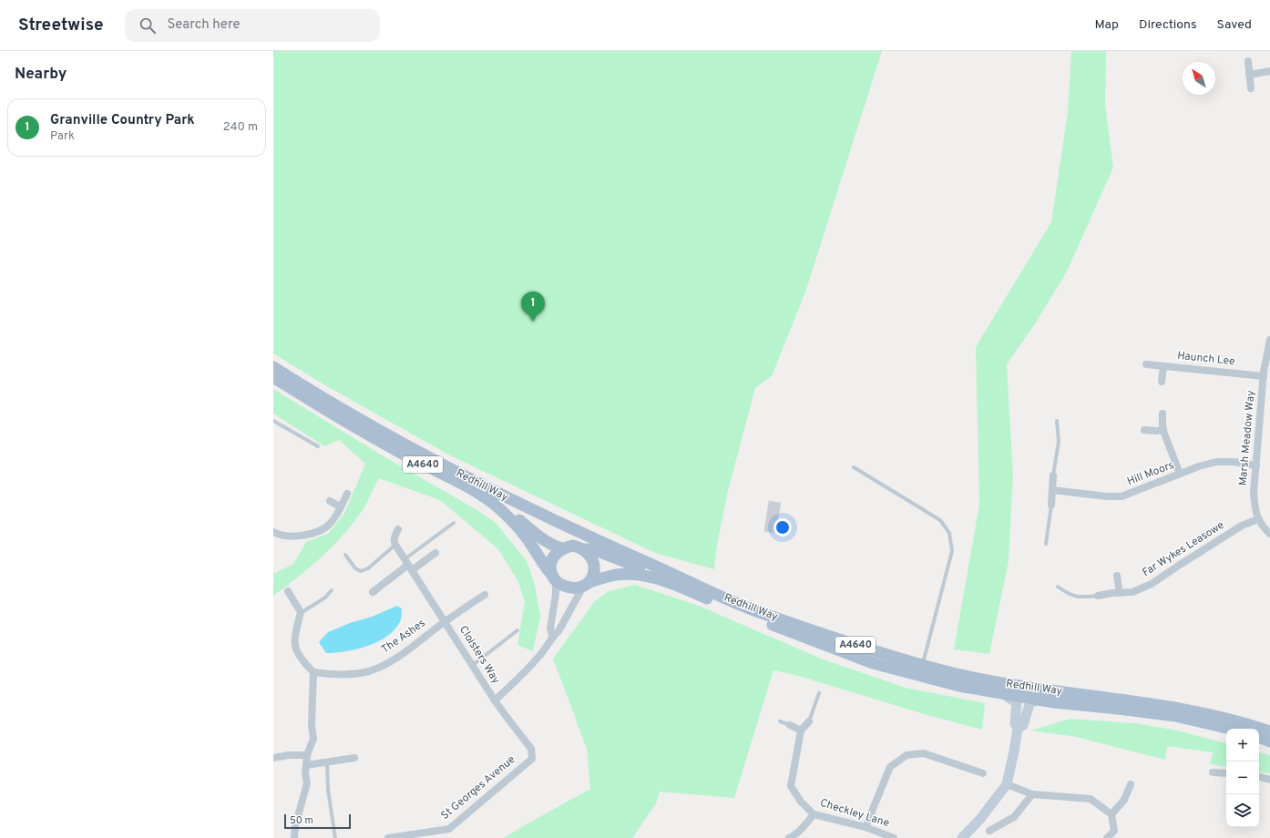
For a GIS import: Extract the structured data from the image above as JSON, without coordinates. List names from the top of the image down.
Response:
{
  "streets": {
    "main road": ["A4640", "Redhill Way"],
    "street": [
      "Haunch Lee",
      "Marsh Meadow Way",
      "Hill Moors",
      "Far Wykes Leasowe",
      "The Ashes",
      "Cloisters Way",
      "St Georges Avenue",
      "Checkley Lane"
    ]
  },
  "crossings": [
    ["Haunch Lee", "Marsh Meadow Way"],
    ["Marsh Meadow Way", "Hill Moors"],
    ["Marsh Meadow Way", "Far Wykes Leasowe"],
    ["A4640", "Redhill Way"],
    ["A4640", "Cloisters Way"],
    ["Redhill Way", "Cloisters Way"],
    ["The Ashes", "Cloisters Way"],
    ["Cloisters Way", "St Georges Avenue"]
  ],
  "scale_bar": "50 m",
  "north": "top left",
  "page": {
    "header": "Streetwise",
    "search": "Search here",
    "nav": ["Map", "Directions", "Saved"],
    "heading": "Nearby",
    "list": [
      {
        "mark": "1",
        "name": "Granville Country Park",
        "note": "Park",
        "value": "240 m"
      }
    ],
    "pins": "1",
    "map_buttons": ["+", "−"],
    "scale": "50 m"
  }
}
